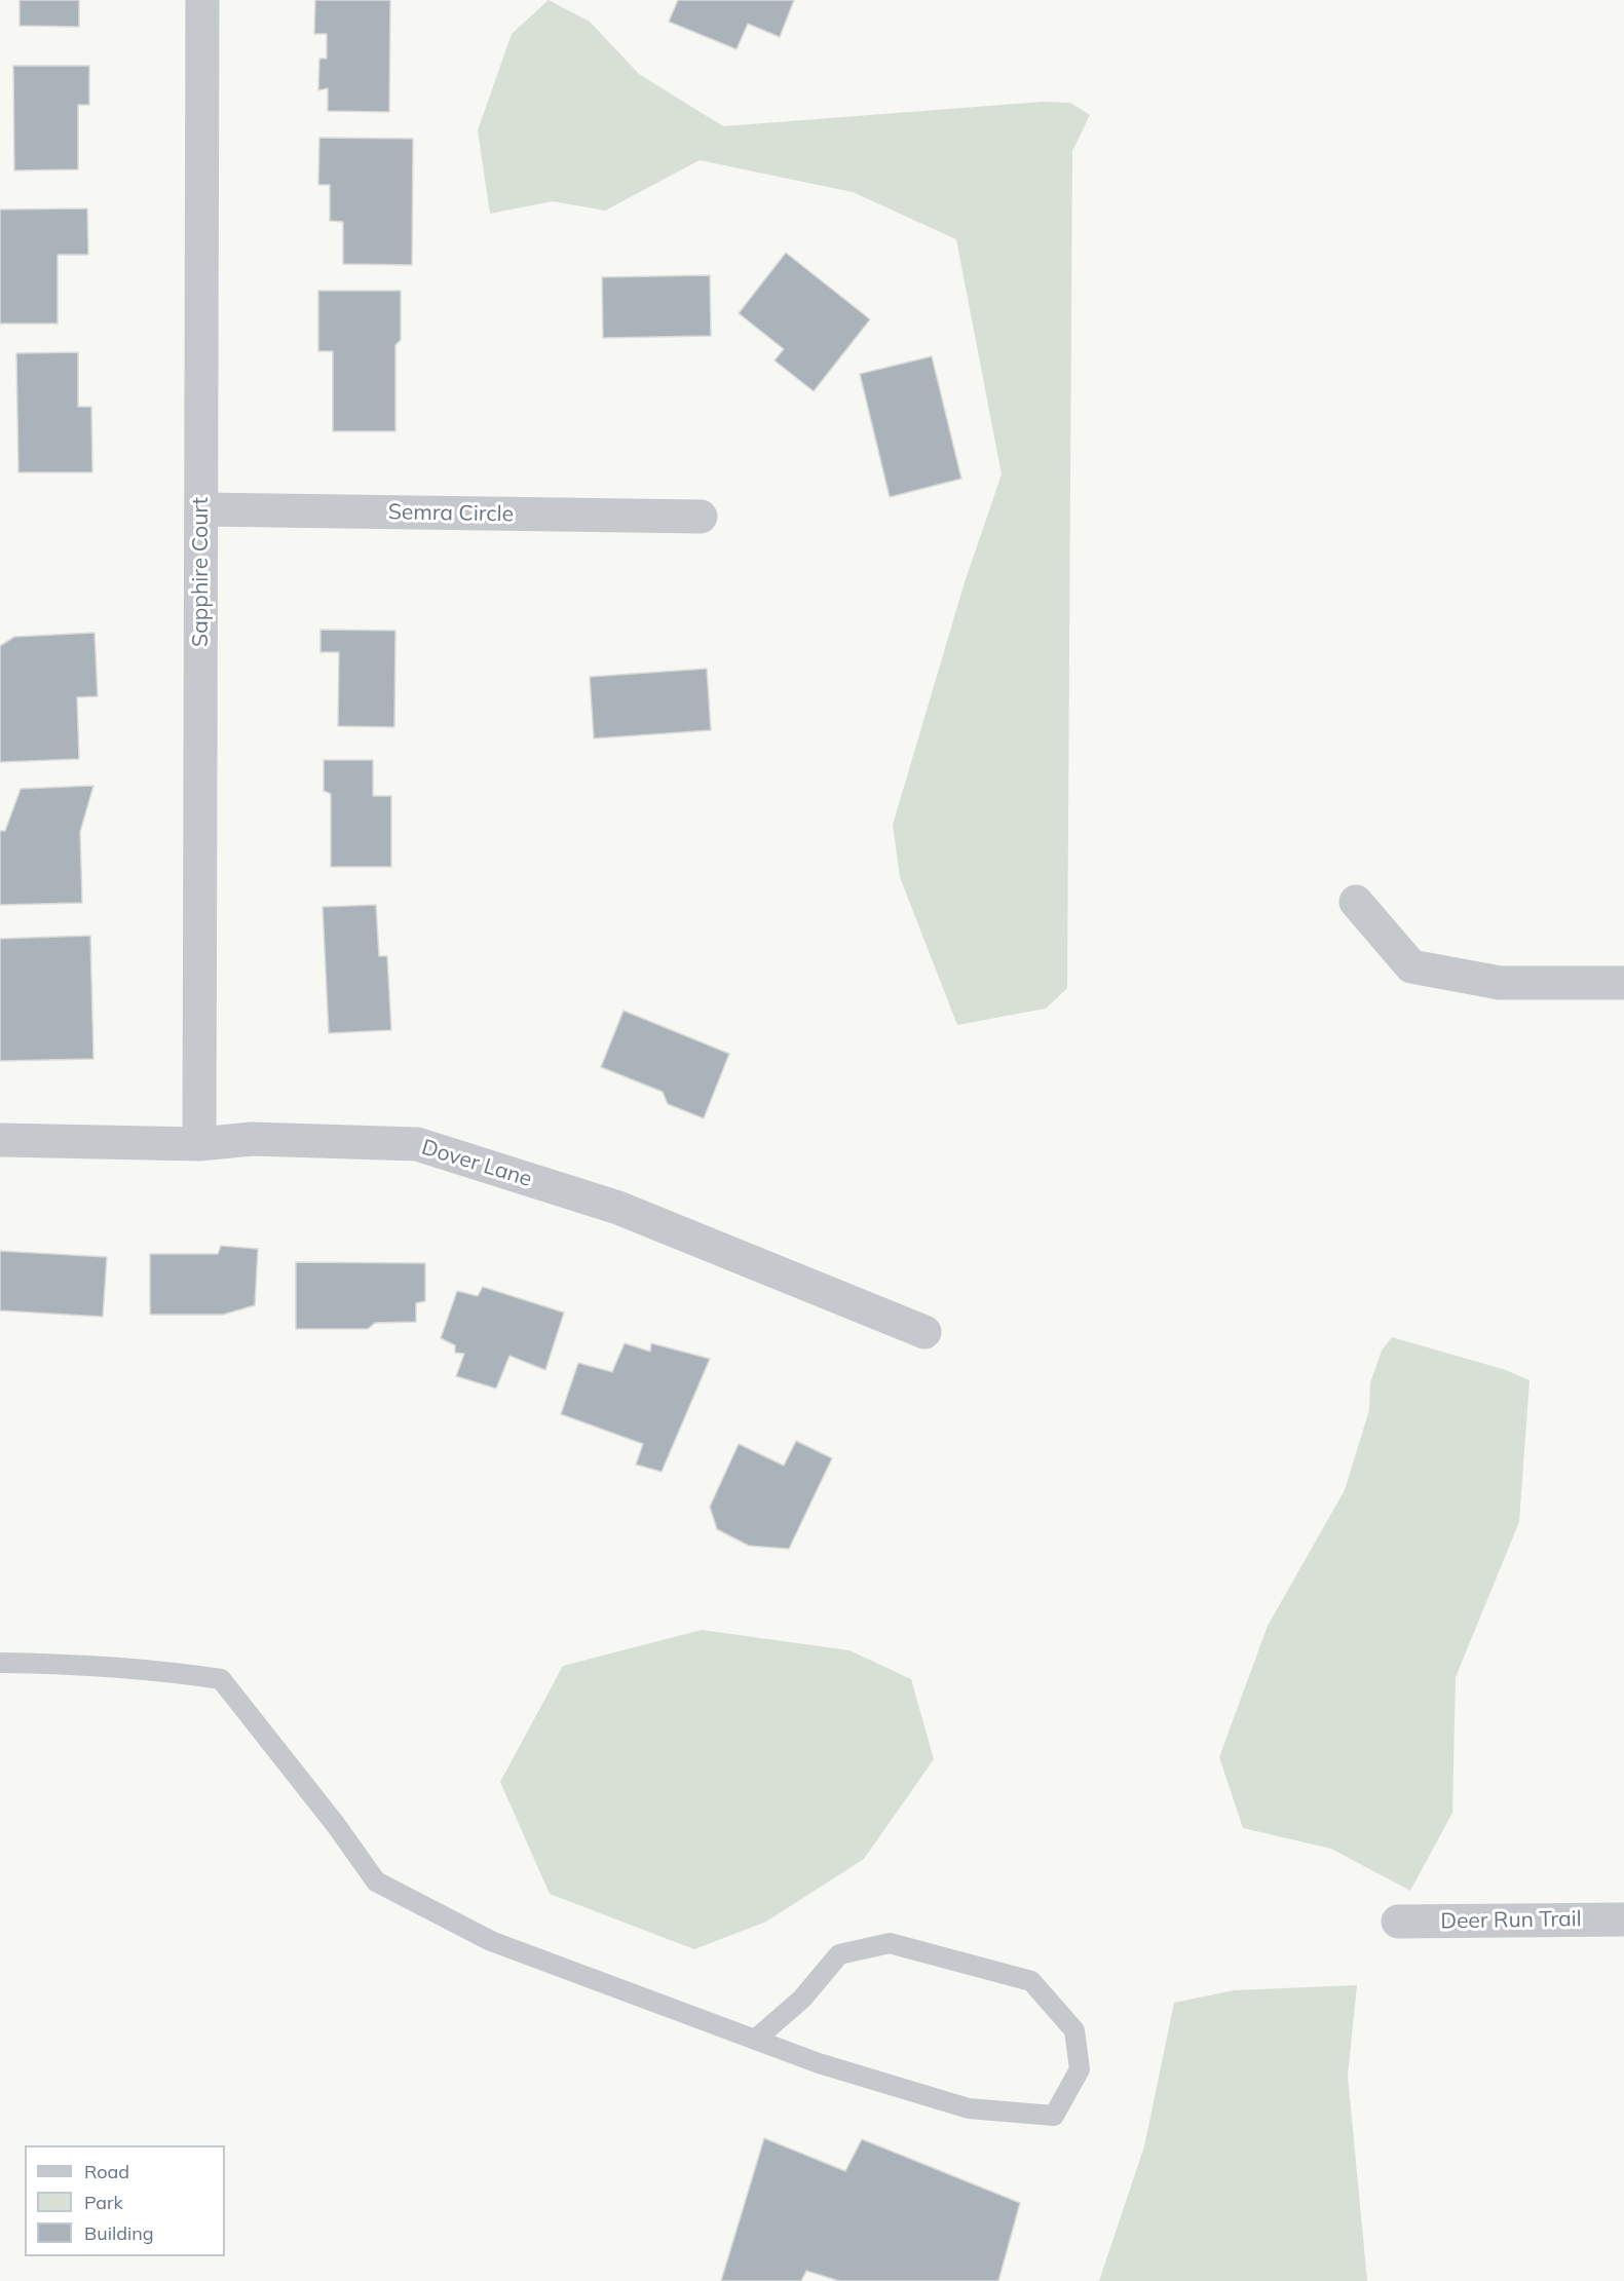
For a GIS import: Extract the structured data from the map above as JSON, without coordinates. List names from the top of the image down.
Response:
{
  "streets": {
    "street": [
      "Semra Circle",
      "Sapphire Court",
      "Dover Lane",
      "Deer Run Trail"
    ]
  },
  "crossings": [
    ["Semra Circle", "Sapphire Court"],
    ["Sapphire Court", "Dover Lane"]
  ],
  "legend": ["Road", "Park", "Building"]
}
